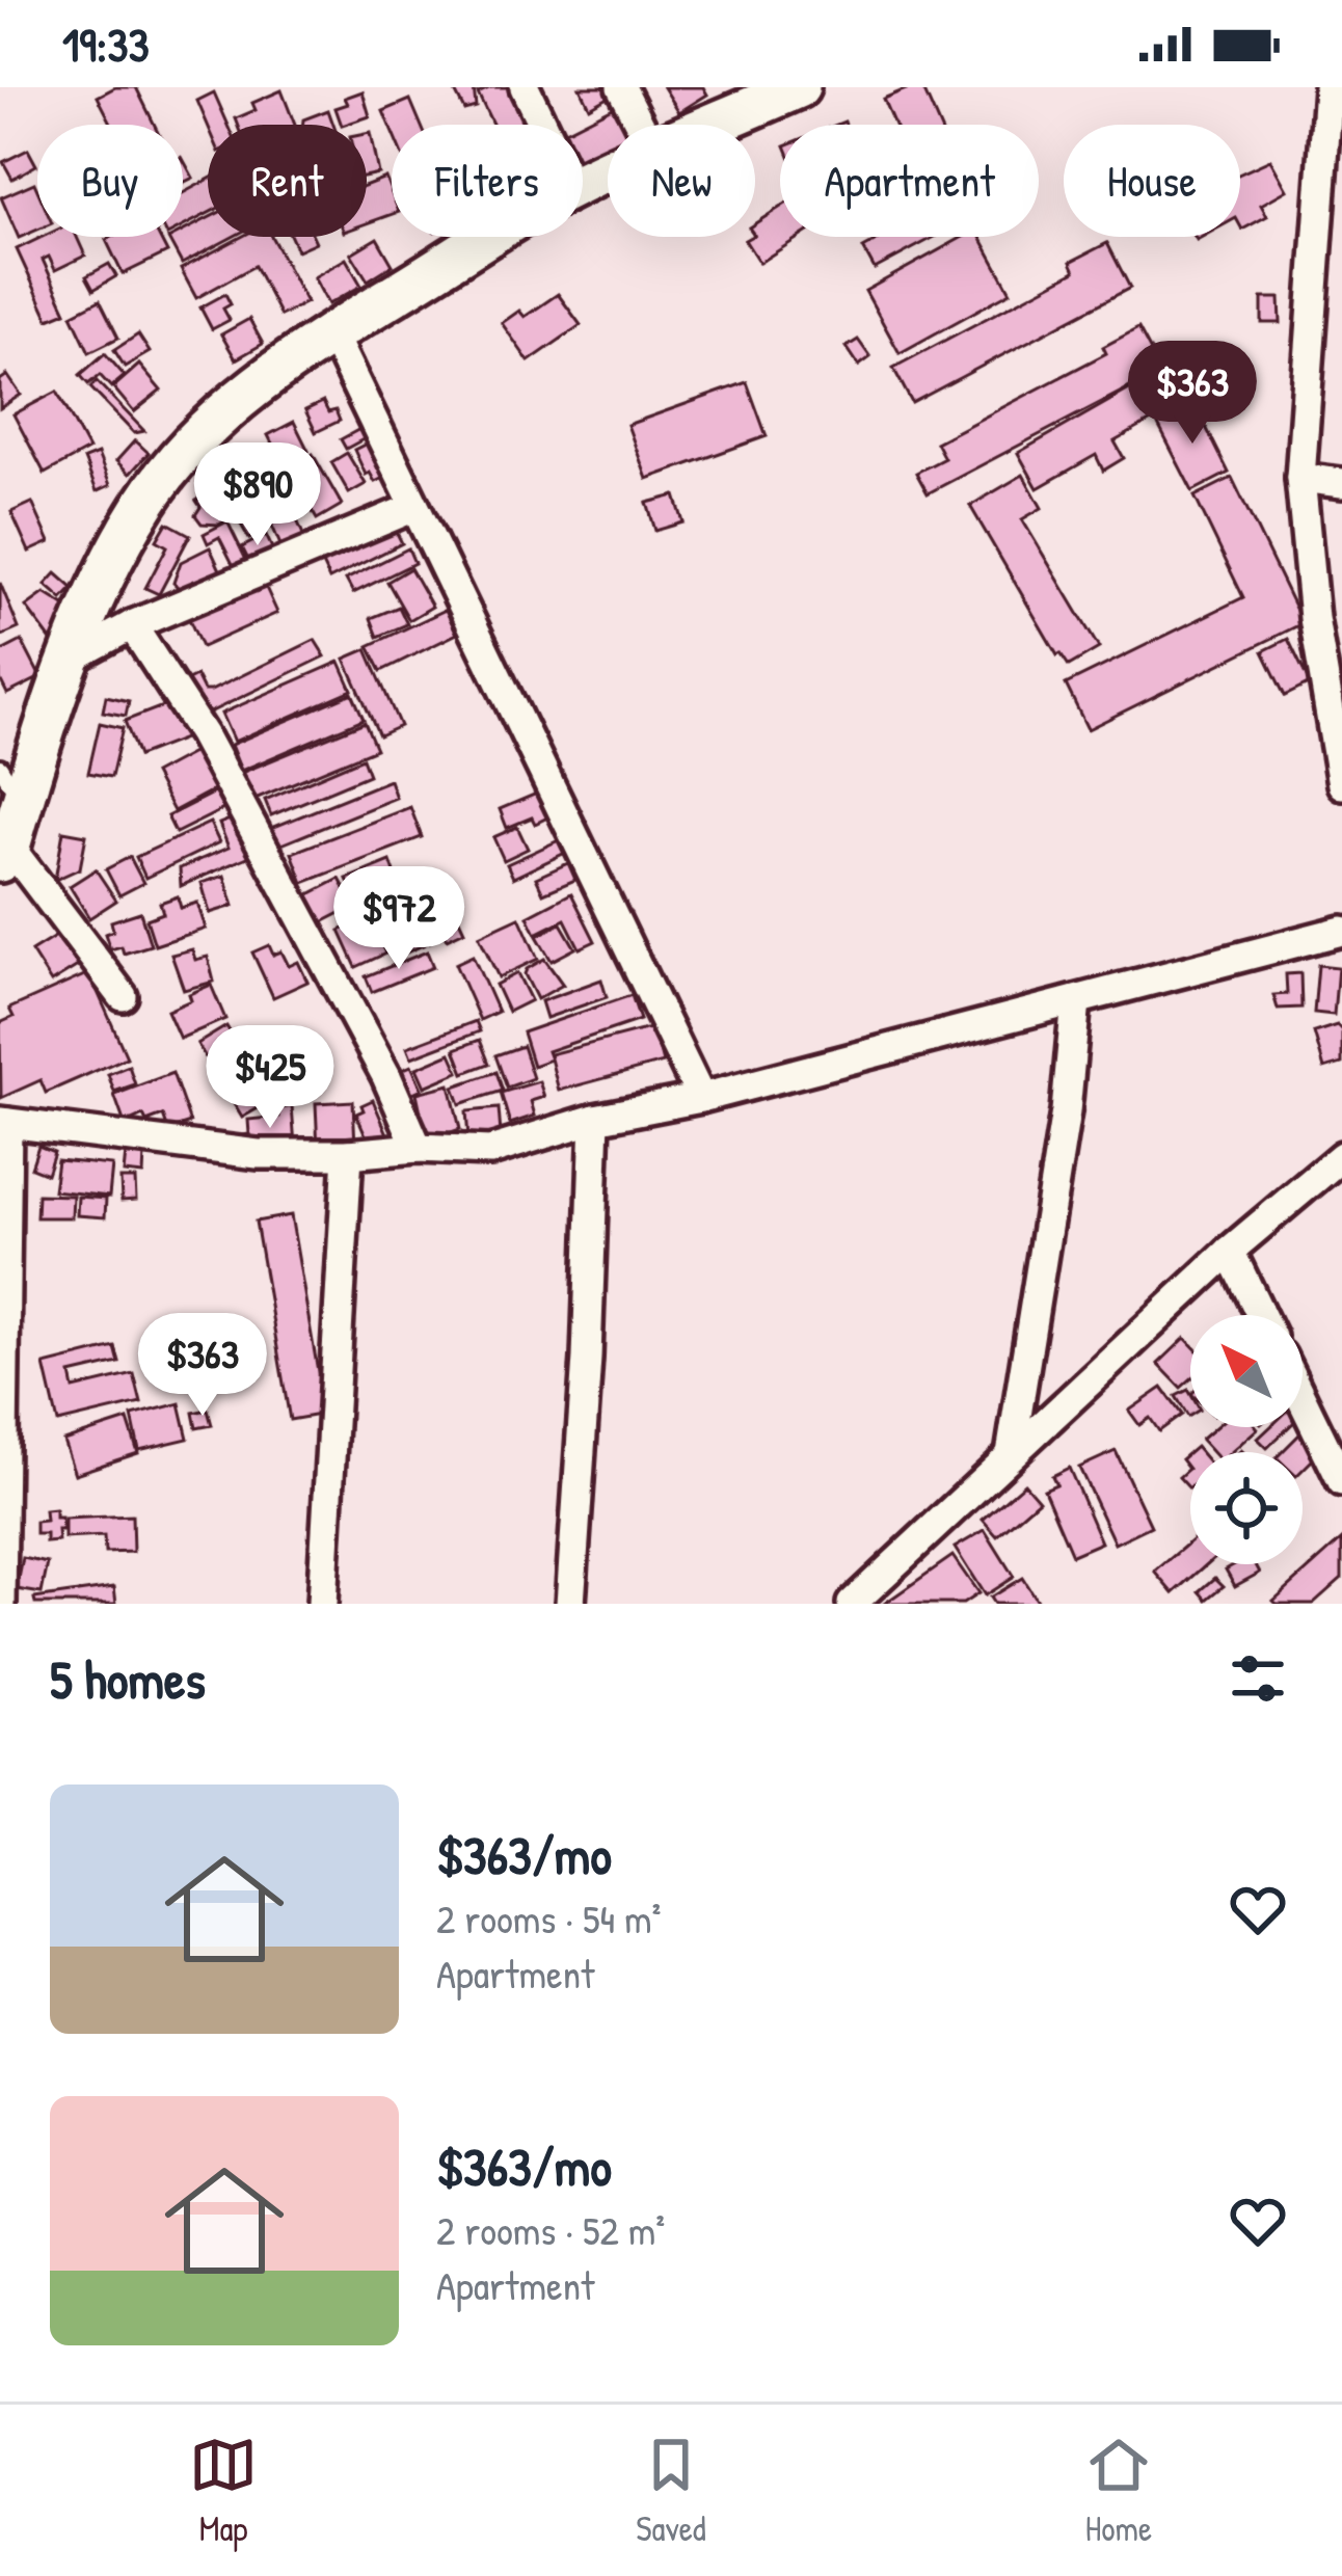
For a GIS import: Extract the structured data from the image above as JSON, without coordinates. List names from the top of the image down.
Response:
{
  "north": "top left",
  "page": {
    "status": "19:33",
    "chip": [
      "Buy",
      "Rent",
      "Filters",
      "New",
      "Apartment",
      "House"
    ],
    "price": [
      "$363",
      "$890",
      "$972",
      "$425",
      "$363"
    ],
    "heading": "5 homes",
    "list": [
      {
        "name": "$363/mo",
        "note": "2 rooms · 54 m² · Apartment"
      },
      {
        "name": "$363/mo",
        "note": "2 rooms · 52 m² · Apartment"
      }
    ],
    "tabs": ["Map", "Saved", "Home"]
  }
}
